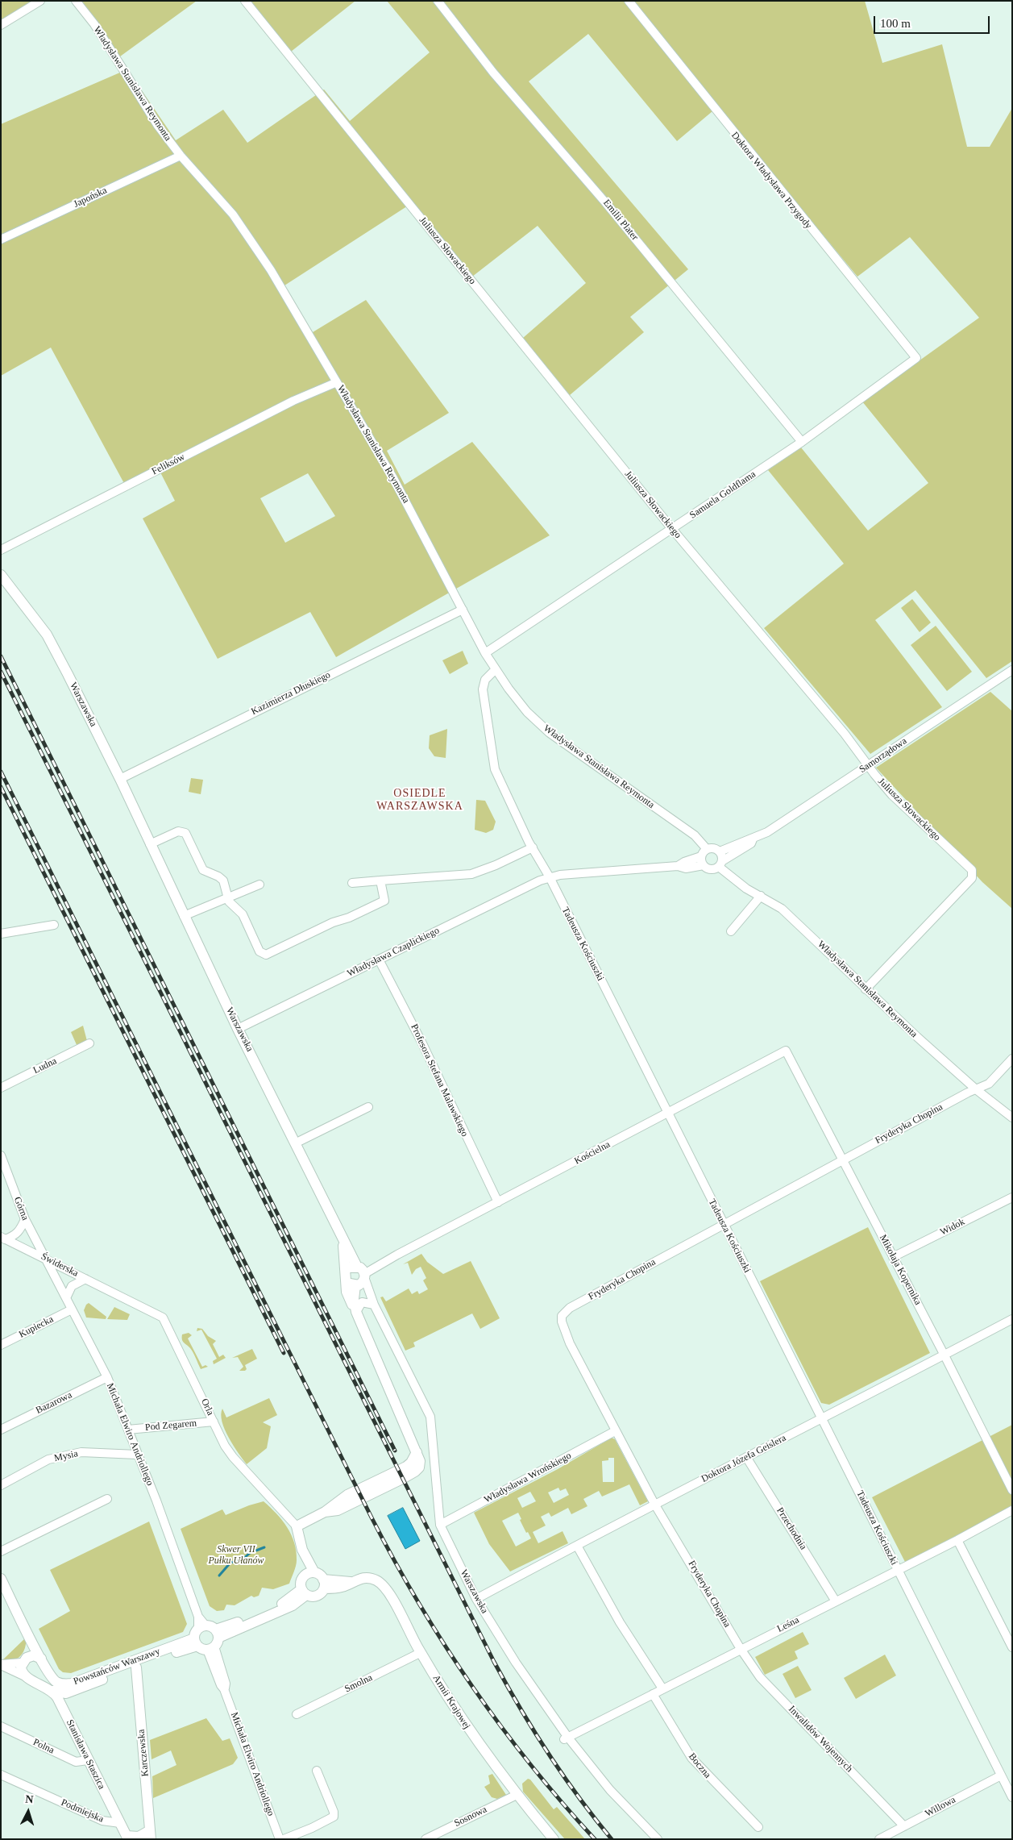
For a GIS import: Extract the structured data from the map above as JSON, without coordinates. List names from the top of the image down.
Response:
{
  "streets": {
    "main road": [
      "Warszawska",
      "Orla",
      "Powstańców Warszawy",
      "Armii Krajowej",
      "Karczewska",
      "Stanisława Staszica"
    ],
    "street": [
      "Władysława Stanisława Reymonta",
      "Doktora Władysława Przygody",
      "Japońska",
      "Emilii Plater",
      "Juliusza Słowackiego",
      "Feliksów",
      "Samuela Goldflama",
      "Kazimierza Dłuskiego",
      "Samorządowa",
      "Tadeusza Kościuszki",
      "Władysława Czaplickiego",
      "Ludna",
      "Profesora Stefana Malawskiego",
      "Fryderyka Chopina",
      "Kościelna",
      "Górna",
      "Widok",
      "Świderska",
      "Mikołaja Kopernika",
      "Kupiecka",
      "Bazarowa",
      "Pod Zegarem",
      "Michała Elwiro Andriollego",
      "Mysia",
      "Doktora Józefa Geislera",
      "Władysława Wrońskiego",
      "Przechodnia",
      "Leśna",
      "Smolna",
      "Inwalidów Wojennych",
      "Polna",
      "Boczna",
      "Willowa",
      "Podmiejska",
      "Sosnowa"
    ]
  },
  "crossings": [
    ["Władysława Stanisława Reymonta", "Japońska"],
    ["Władysława Stanisława Reymonta", "Juliusza Słowackiego"],
    ["Władysława Stanisława Reymonta", "Feliksów"],
    ["Władysława Stanisława Reymonta", "Samuela Goldflama"],
    ["Władysława Stanisława Reymonta", "Kazimierza Dłuskiego"],
    ["Władysława Stanisława Reymonta", "Samorządowa"],
    ["Władysława Stanisława Reymonta", "Tadeusza Kościuszki"],
    ["Władysława Stanisława Reymonta", "Fryderyka Chopina"],
    ["Doktora Władysława Przygody", "Samuela Goldflama"],
    ["Emilii Plater", "Samuela Goldflama"],
    ["Juliusza Słowackiego", "Samuela Goldflama"],
    ["Juliusza Słowackiego", "Samorządowa"],
    ["Kazimierza Dłuskiego", "Warszawska"],
    ["Warszawska", "Władysława Czaplickiego"],
    ["Warszawska", "Kościelna"],
    ["Warszawska", "Orla"],
    ["Warszawska", "Doktora Józefa Geislera"],
    ["Warszawska", "Władysława Wrońskiego"],
    ["Warszawska", "Leśna"],
    ["Tadeusza Kościuszki", "Władysława Czaplickiego"],
    ["Tadeusza Kościuszki", "Fryderyka Chopina"],
    ["Tadeusza Kościuszki", "Kościelna"],
    ["Tadeusza Kościuszki", "Doktora Józefa Geislera"],
    ["Tadeusza Kościuszki", "Leśna"],
    ["Tadeusza Kościuszki", "Willowa"],
    ["Władysława Czaplickiego", "Profesora Stefana Malawskiego"],
    ["Profesora Stefana Malawskiego", "Kościelna"],
    ["Fryderyka Chopina", "Mikołaja Kopernika"],
    ["Fryderyka Chopina", "Doktora Józefa Geislera"],
    ["Fryderyka Chopina", "Władysława Wrońskiego"],
    ["Fryderyka Chopina", "Leśna"],
    ["Fryderyka Chopina", "Inwalidów Wojennych"],
    ["Kościelna", "Mikołaja Kopernika"],
    ["Górna", "Świderska"],
    ["Górna", "Michała Elwiro Andriollego"],
    ["Widok", "Mikołaja Kopernika"],
    ["Świderska", "Orla"],
    ["Świderska", "Michała Elwiro Andriollego"],
    ["Mikołaja Kopernika", "Doktora Józefa Geislera"],
    ["Kupiecka", "Michała Elwiro Andriollego"],
    ["Bazarowa", "Michała Elwiro Andriollego"],
    ["Orla", "Pod Zegarem"],
    ["Orla", "Powstańców Warszawy"],
    ["Orla", "Armii Krajowej"],
    ["Pod Zegarem", "Michała Elwiro Andriollego"],
    ["Michała Elwiro Andriollego", "Mysia"],
    ["Michała Elwiro Andriollego", "Powstańców Warszawy"],
    ["Doktora Józefa Geislera", "Przechodnia"],
    ["Przechodnia", "Leśna"],
    ["Leśna", "Inwalidów Wojennych"],
    ["Leśna", "Boczna"],
    ["Powstańców Warszawy", "Armii Krajowej"],
    ["Powstańców Warszawy", "Karczewska"],
    ["Powstańców Warszawy", "Stanisława Staszica"],
    ["Smolna", "Armii Krajowej"],
    ["Armii Krajowej", "Sosnowa"],
    ["Inwalidów Wojennych", "Willowa"],
    ["Polna", "Stanisława Staszica"],
    ["Stanisława Staszica", "Podmiejska"]
  ],
  "districts": ["OSIEDLE WARSZAWSKA"],
  "parks": ["Skwer VII Pułku Ułanów"],
  "scale_bar": "100 m",
  "north": "top"
}
